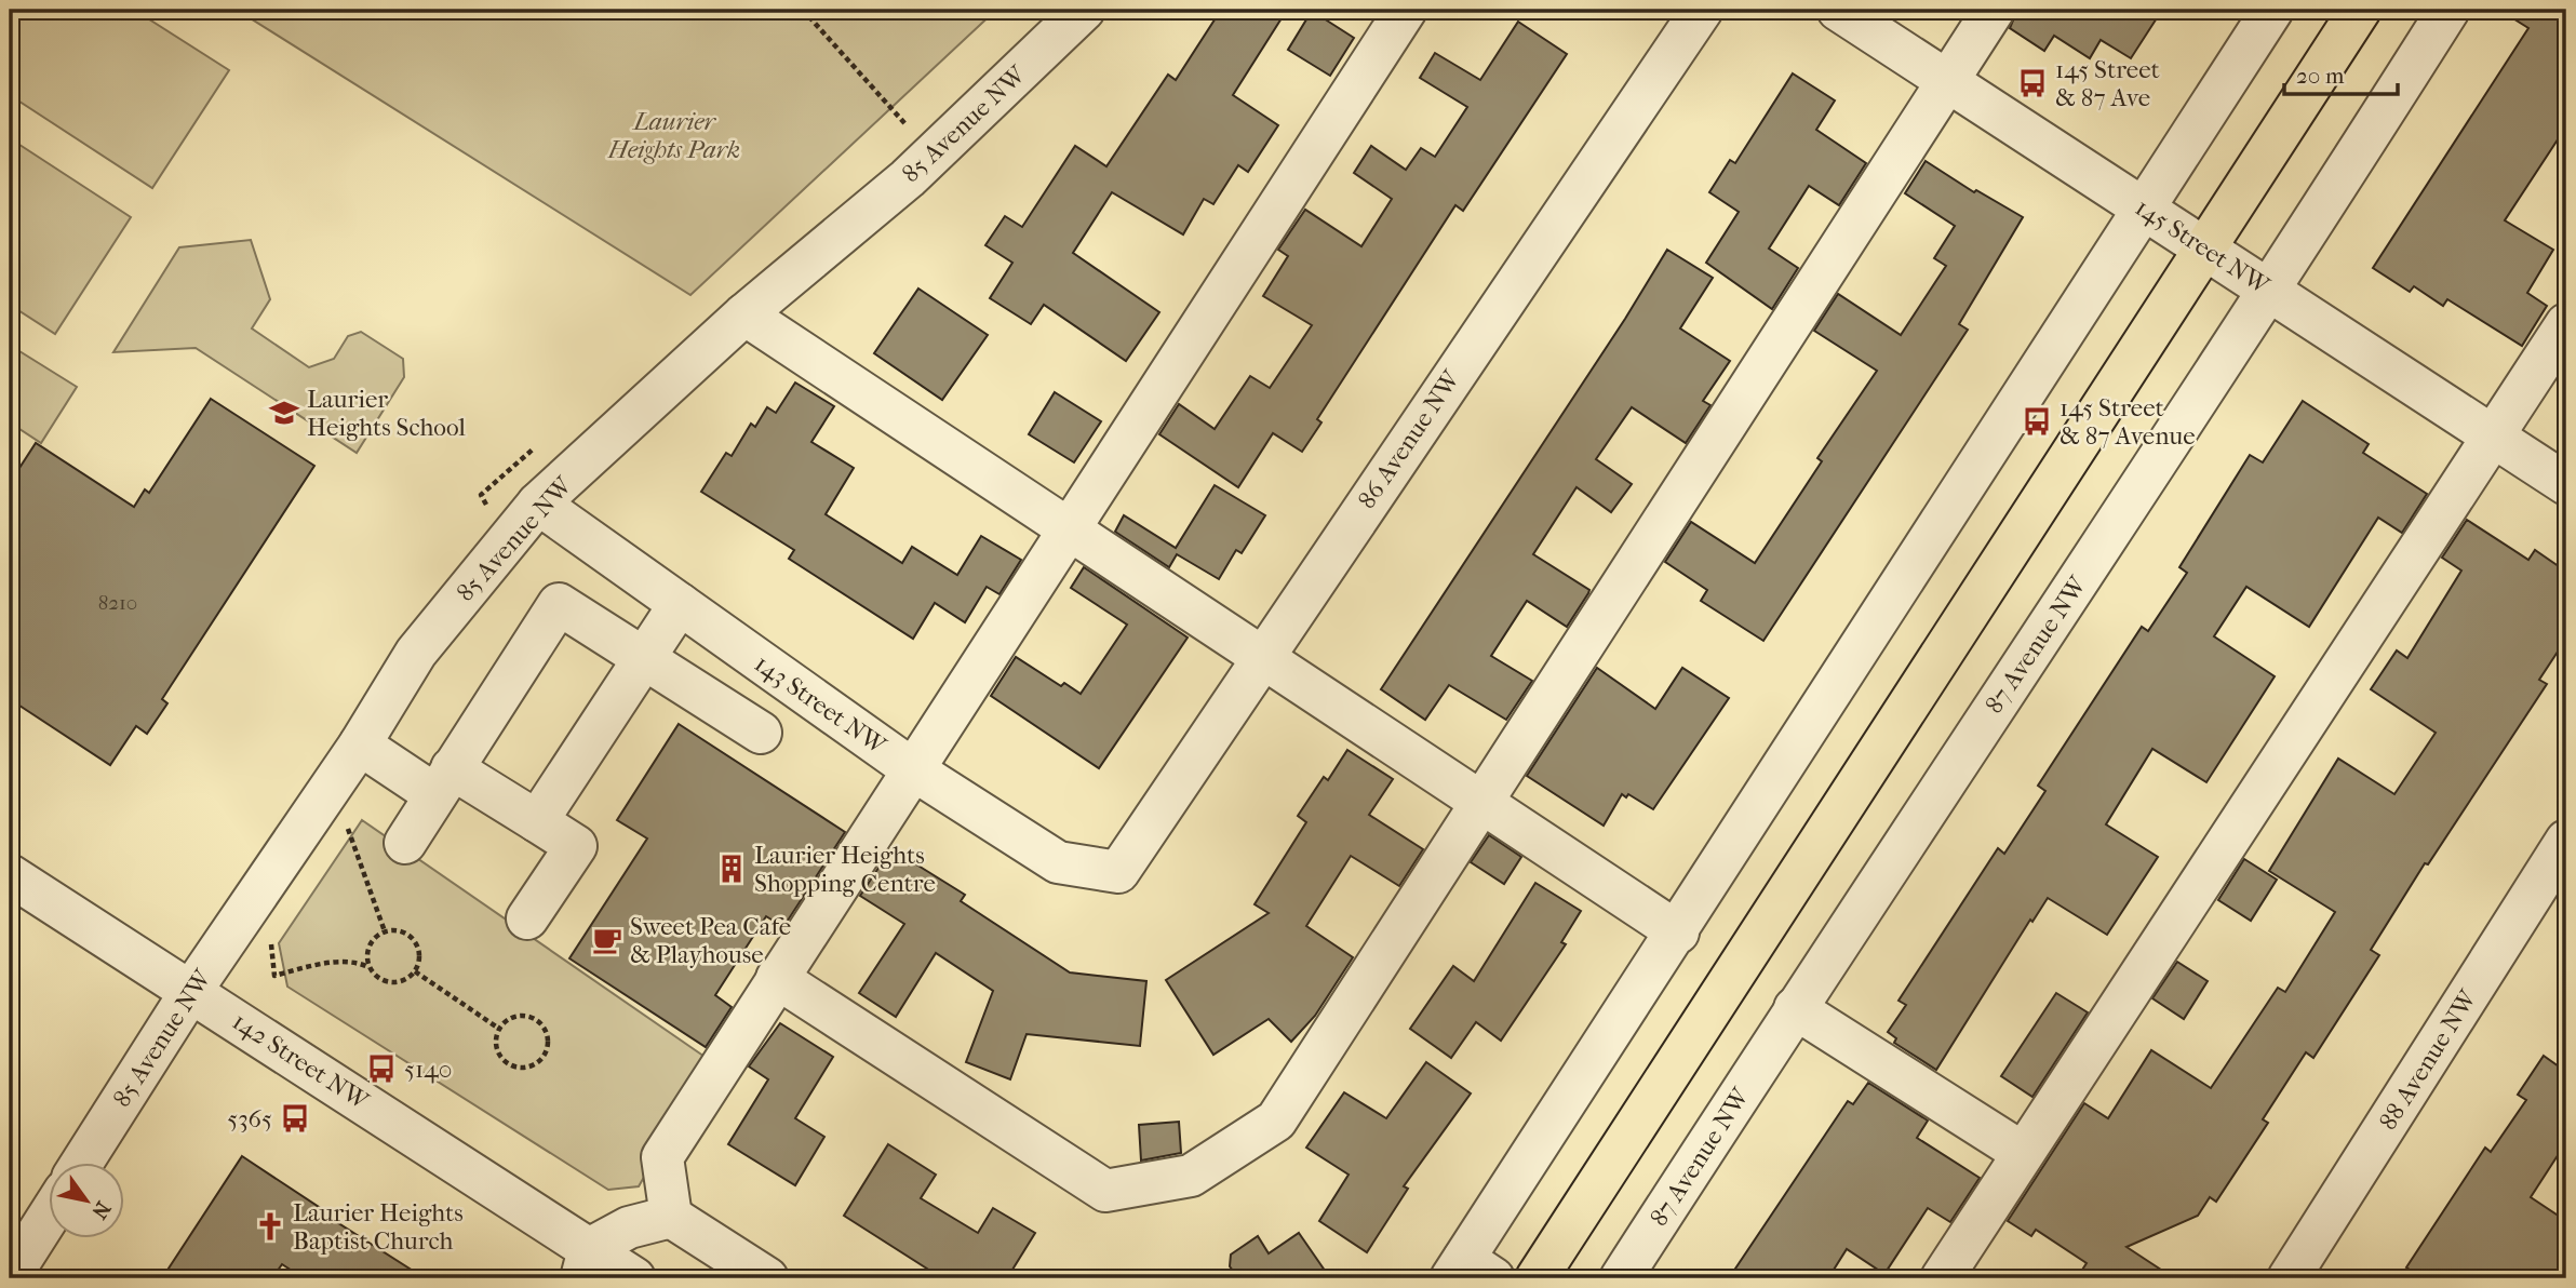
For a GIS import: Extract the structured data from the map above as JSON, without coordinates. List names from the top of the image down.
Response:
{
  "streets": {
    "street": [
      "85 Avenue NW",
      "145 Street NW",
      "86 Avenue NW",
      "87 Avenue NW",
      "143 Street NW",
      "88 Avenue NW",
      "142 Street NW"
    ]
  },
  "crossings": [
    ["85 Avenue NW", "143 Street NW"],
    ["85 Avenue NW", "142 Street NW"],
    ["145 Street NW", "87 Avenue NW"],
    ["86 Avenue NW", "143 Street NW"]
  ],
  "parks": ["Laurier Heights Park"],
  "places": {
    "bus stop": [
      "145 Street & 87 Ave",
      "145 Street & 87 Avenue",
      "5140",
      "5365"
    ],
    "school or university": ["Laurier Heights School"],
    "building": ["Laurier Heights Shopping Centre"],
    "cafe": ["Sweet Pea Cafe & Playhouse"],
    "church": ["Laurier Heights Baptist Church"]
  },
  "house_numbers": ["8210"],
  "scale_bar": "20 m",
  "north": "bottom right"
}
